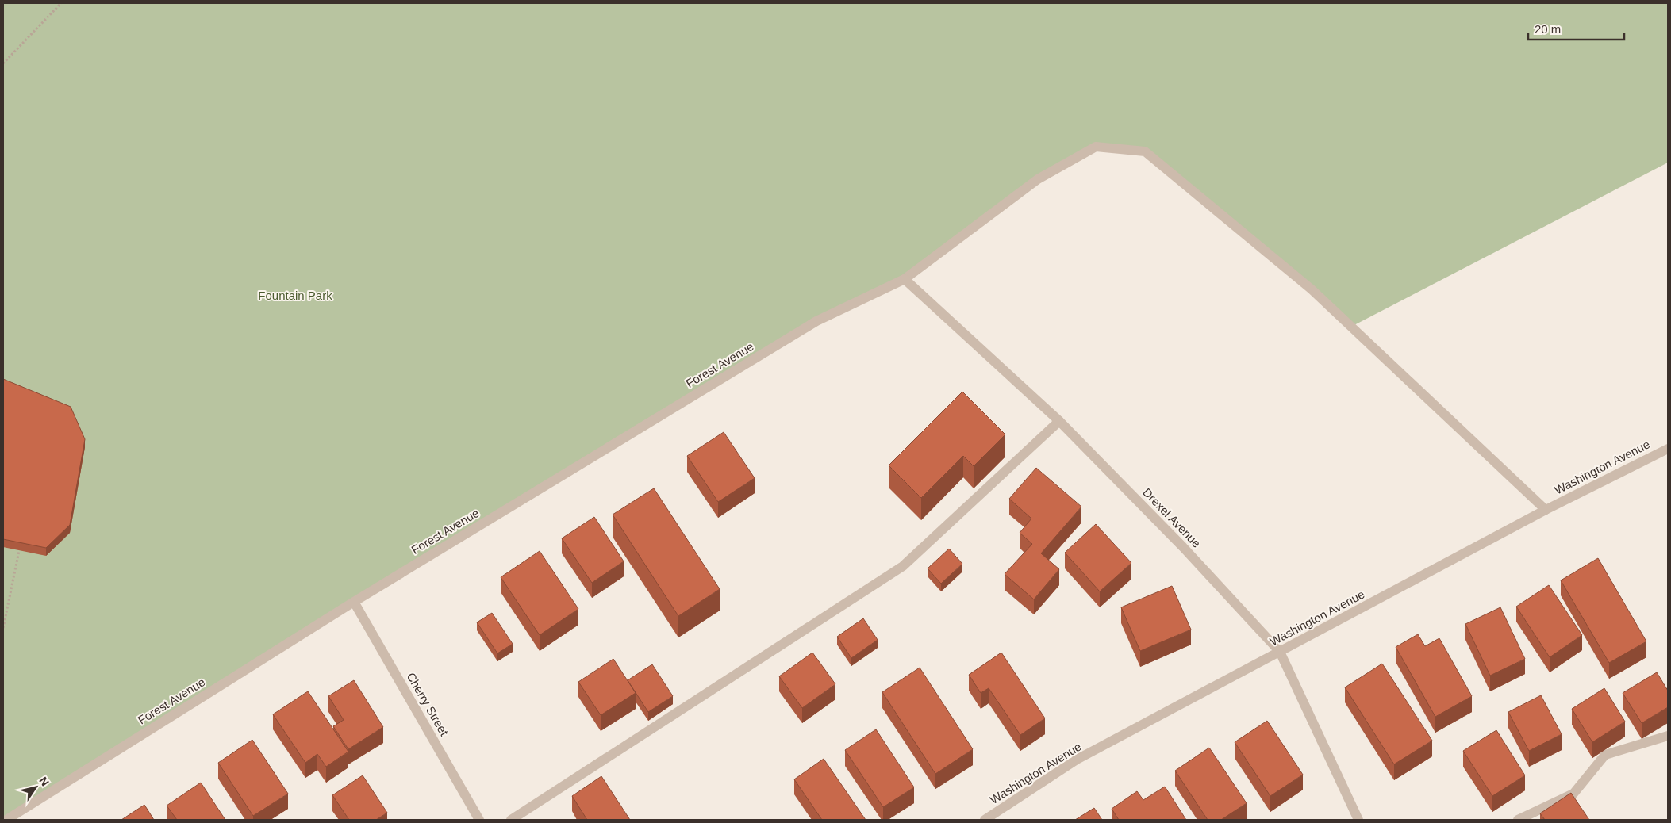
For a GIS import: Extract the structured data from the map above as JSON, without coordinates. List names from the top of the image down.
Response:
{
  "streets": {
    "street": [
      "Forest Avenue",
      "Washington Avenue",
      "Drexel Avenue",
      "Cherry Street"
    ]
  },
  "crossings": [
    ["Forest Avenue", "Washington Avenue"],
    ["Forest Avenue", "Drexel Avenue"],
    ["Forest Avenue", "Cherry Street"],
    ["Washington Avenue", "Drexel Avenue"]
  ],
  "parks": ["Fountain Park"],
  "scale_bar": "20 m",
  "north": "top right"
}
